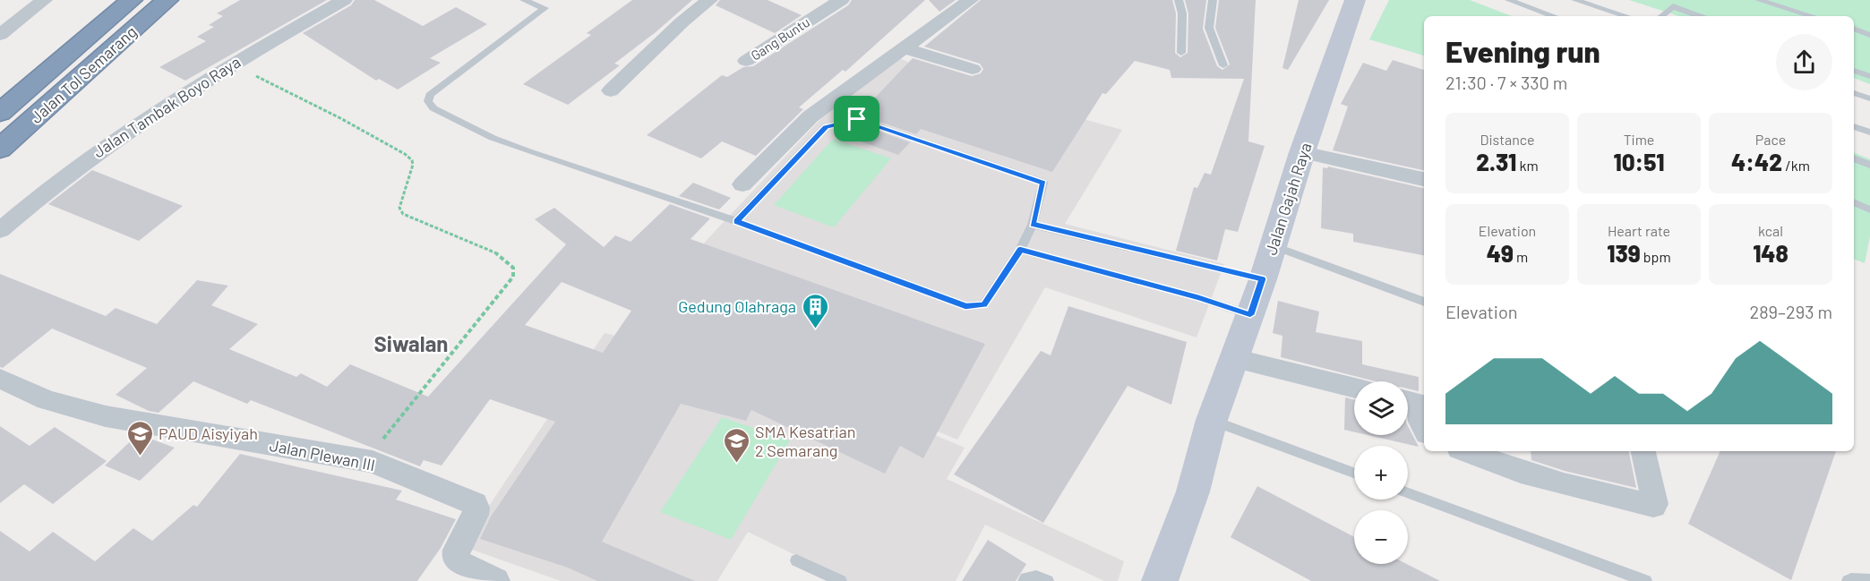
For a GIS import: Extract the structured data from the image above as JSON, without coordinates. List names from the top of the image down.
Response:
{
  "streets": {
    "highway": ["Jalan Tol Semarang"],
    "main road": ["Jalan Gajah Raya"],
    "street": ["Gang Buntu", "Jalan Tambak Boyo Raya", "Jalan Plewan III"]
  },
  "districts": ["Siwalan"],
  "places": {
    "building": ["Gedung Olahraga"],
    "school or university": ["PAUD Aisyiyah", "SMA Kesatrian 2 Semarang"]
  },
  "page": {
    "heading": ["Evening run", "21:30 · 7 × 330 m"],
    "stats": [
      ["Distance", "2.31 km"],
      ["Time", "10:51"],
      ["Pace", "4:42 /km"],
      ["Elevation", "49 m"],
      ["Heart rate", "139 bpm"],
      ["kcal", "148"]
    ],
    "chart": ["Elevation", "289–293 m"],
    "map_buttons": ["+", "−"]
  }
}
